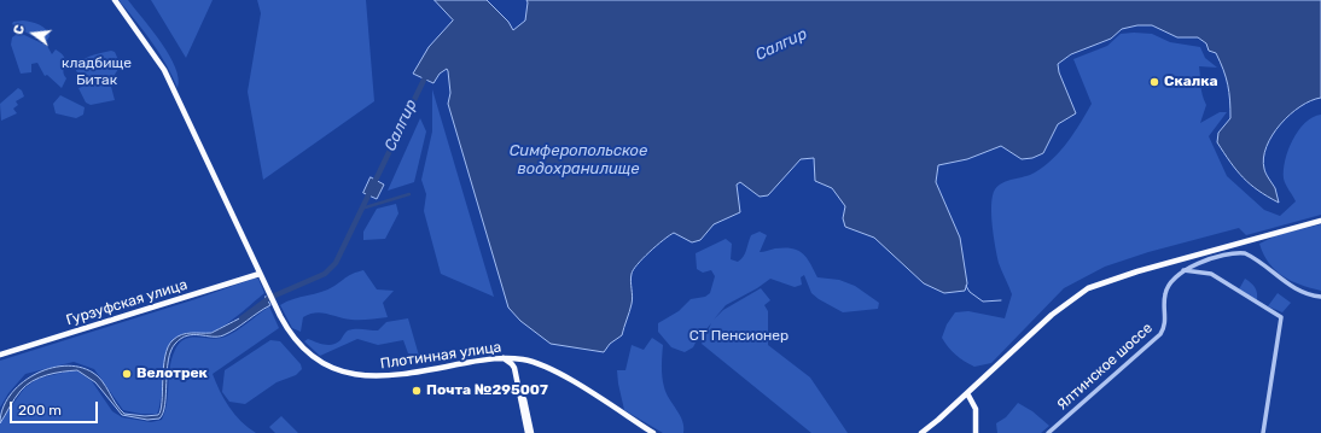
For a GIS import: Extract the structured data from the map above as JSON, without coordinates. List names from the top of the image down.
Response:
{
  "streets": {
    "main road": ["Гурзуфская улица", "Плотинная улица"],
    "street": ["Ялтинское шоссе"]
  },
  "crossings": [
    ["Гурзуфская улица", "Плотинная улица"]
  ],
  "water": ["Салгир", "Симферопольское водохранилище"],
  "parks": ["кладбище Битак", "СТ Пенсионер"],
  "places": ["Скалка", "Велотрек", "Почта №295007"],
  "scale_bar": "200 m",
  "north": "left"
}
